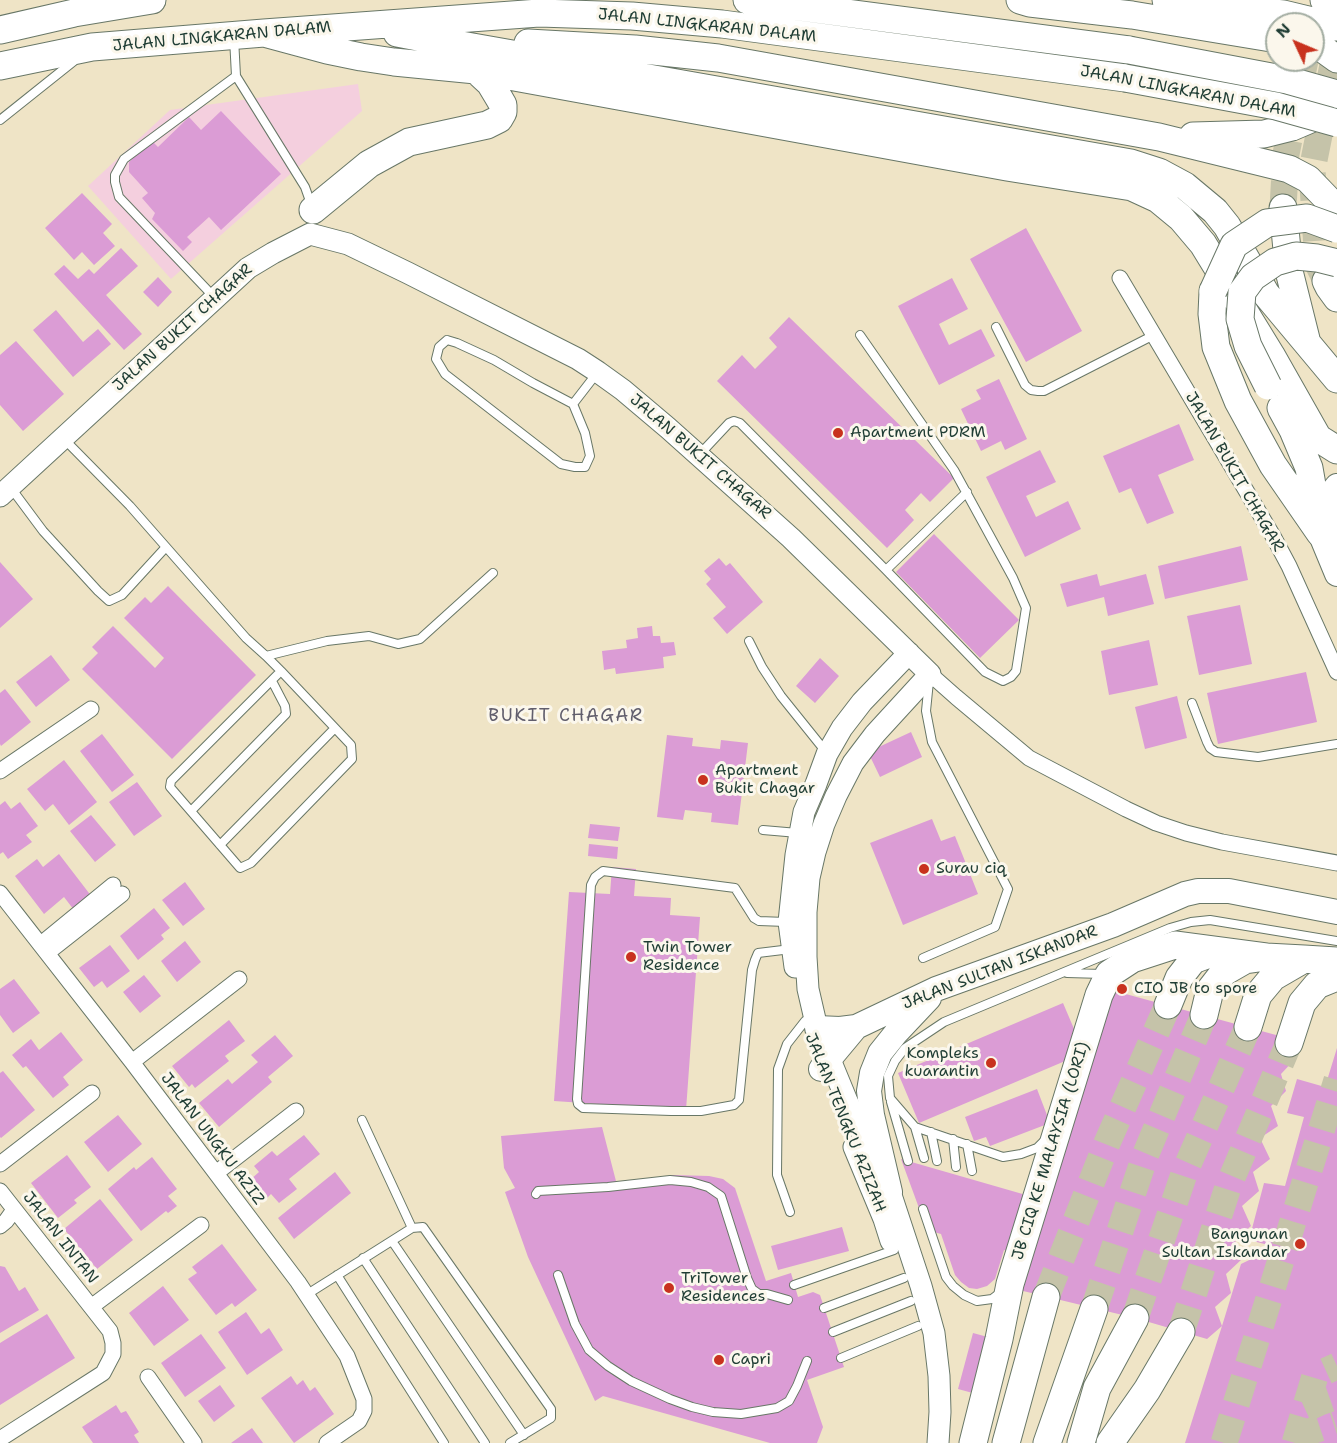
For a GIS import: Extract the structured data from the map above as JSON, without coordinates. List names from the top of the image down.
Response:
{
  "streets": {
    "highway": ["JALAN LINGKARAN DALAM", "JB CIQ KE MALAYSIA (LORI)"],
    "main road": ["JALAN BUKIT CHAGAR", "JALAN SULTAN ISKANDAR", "JALAN TENGKU AZIZAH"],
    "street": ["JALAN UNGKU AZIZ", "JALAN INTAN"]
  },
  "crossings": [
    ["JALAN BUKIT CHAGAR", "JALAN TENGKU AZIZAH"],
    ["JALAN SULTAN ISKANDAR", "JALAN TENGKU AZIZAH"]
  ],
  "districts": ["BUKIT CHAGAR"],
  "places": [
    "Apartment PDRM",
    "Apartment Bukit Chagar",
    "Surau ciq",
    "Twin Tower Residence",
    "CIO JB to spore",
    "Kompleks kuarantin",
    "Bangunan Sultan Iskandar",
    "TriTower Residences",
    "Capri"
  ],
  "north": "top left"
}
